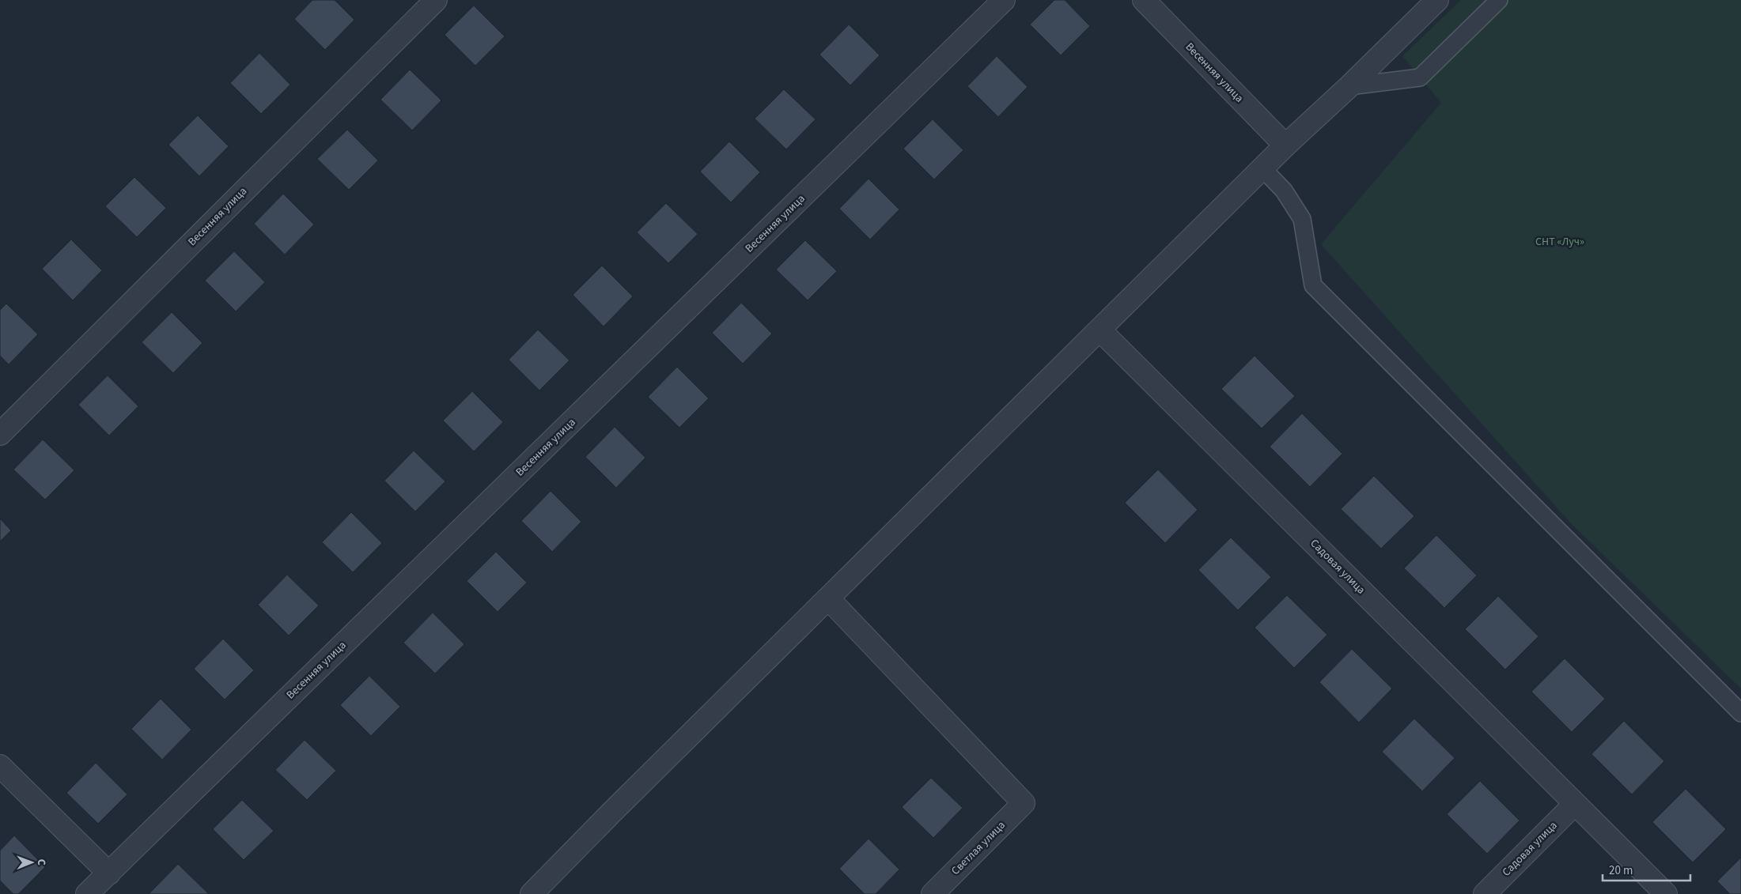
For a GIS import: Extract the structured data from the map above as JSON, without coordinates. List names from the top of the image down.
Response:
{
  "streets": {
    "street": ["Весенняя улица", "Садовая улица", "Светлая улица"]
  },
  "parks": ["СНТ «Луч»"],
  "scale_bar": "20 m",
  "north": "right"
}
